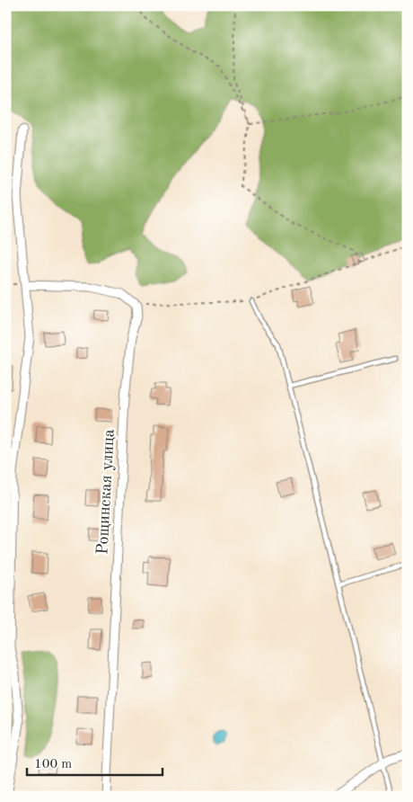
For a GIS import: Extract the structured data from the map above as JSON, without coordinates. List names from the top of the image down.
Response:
{
  "streets": {
    "street": ["Рощинская улица"]
  },
  "scale_bar": "100 m"
}
